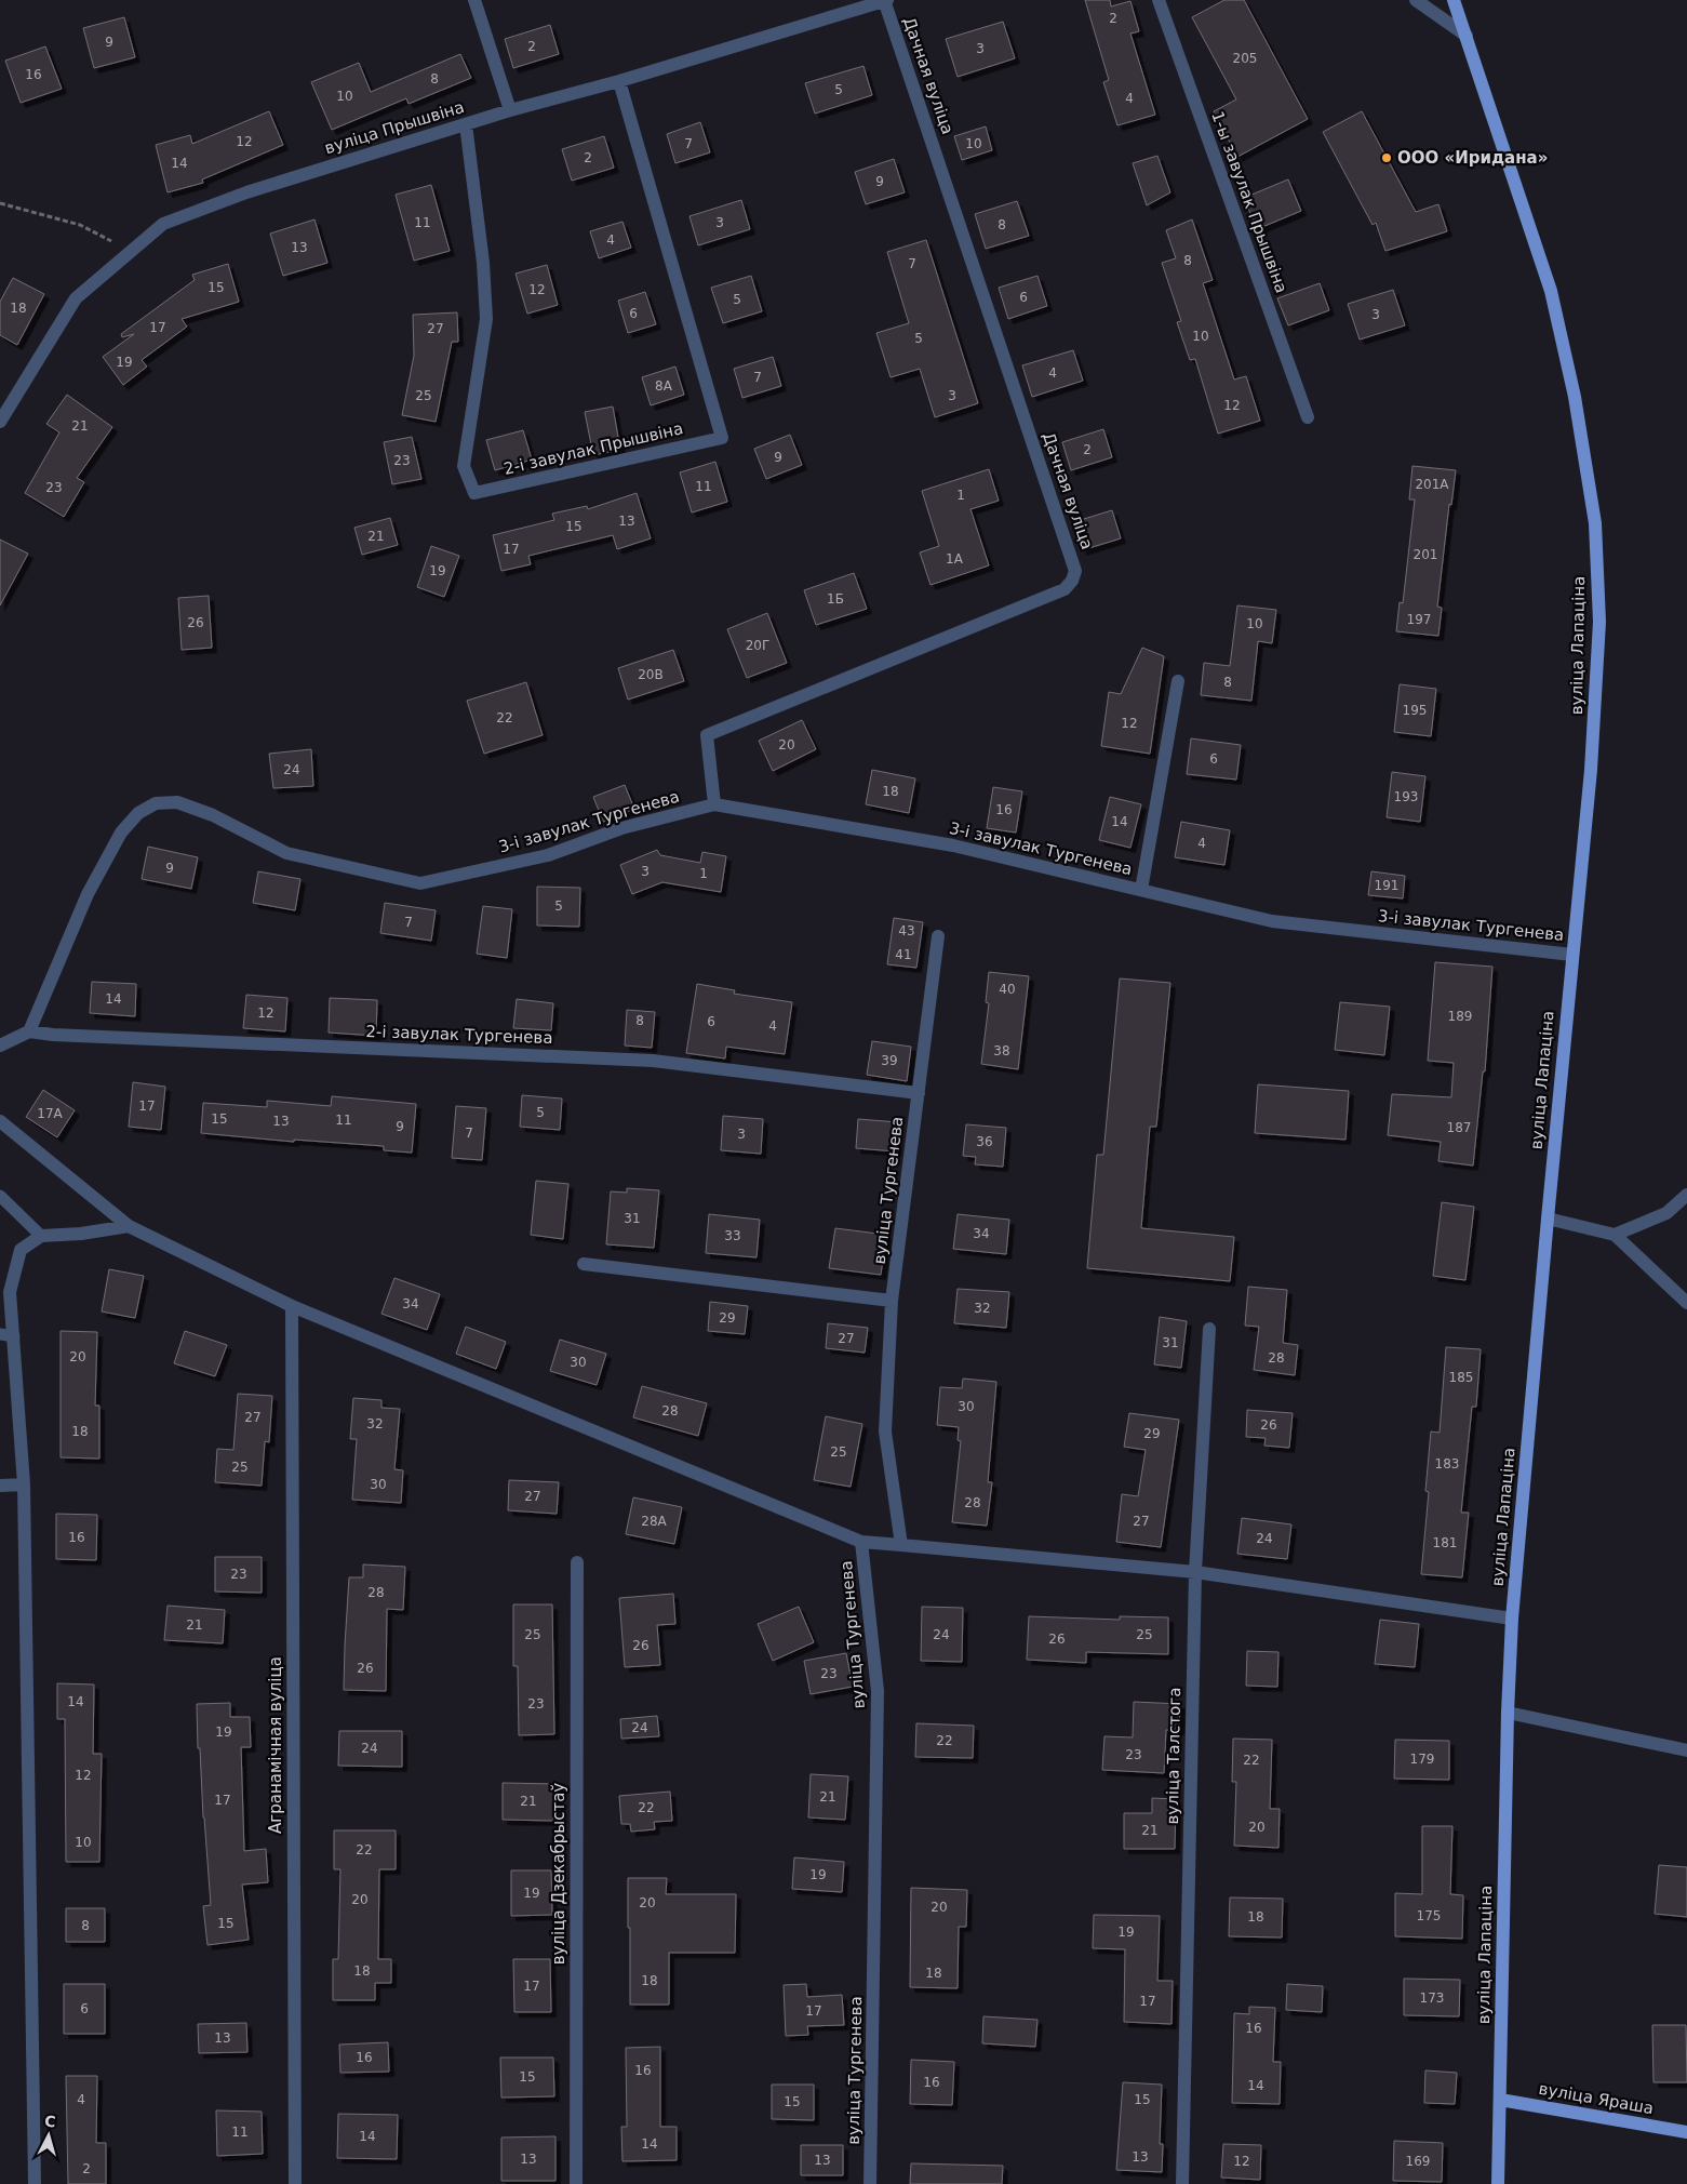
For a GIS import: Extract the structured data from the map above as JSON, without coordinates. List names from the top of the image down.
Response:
{
  "streets": {
    "main road": ["вуліца Лапаціна", "вуліца Яраша"],
    "street": [
      "Дачная вуліца",
      "вуліца Прышвіна",
      "1-ы завулак Прышвіна",
      "2-і завулак Прышвіна",
      "3-і завулак Тургенева",
      "2-і завулак Тургенева",
      "вуліца Тургенева",
      "Агранамічная вуліца",
      "вуліца Талстога",
      "вуліца Дзекабрыстаў"
    ]
  },
  "crossings": [
    ["Дачная вуліца", "вуліца Прышвіна"],
    ["Дачная вуліца", "3-і завулак Тургенева"],
    ["вуліца Прышвіна", "2-і завулак Прышвіна"],
    ["вуліца Лапаціна", "3-і завулак Тургенева"],
    ["вуліца Лапаціна", "вуліца Яраша"],
    ["3-і завулак Тургенева", "2-і завулак Тургенева"],
    ["2-і завулак Тургенева", "вуліца Тургенева"]
  ],
  "places": ["ООО «Иридана»"],
  "house_numbers": [
    "2",
    "9",
    "2",
    "3",
    "205",
    "16",
    "8",
    "5",
    "10",
    "4",
    "12",
    "7",
    "10",
    "2",
    "14",
    "9",
    "11",
    "3",
    "8",
    "4",
    "13",
    "8",
    "7",
    "15",
    "12",
    "6",
    "5",
    "18",
    "6",
    "3",
    "17",
    "27",
    "10",
    "5",
    "19",
    "4",
    "7",
    "8А",
    "25",
    "3",
    "12",
    "21",
    "2",
    "9",
    "23",
    "201А",
    "11",
    "23",
    "1",
    "13",
    "15",
    "21",
    "17",
    "201",
    "1А",
    "19",
    "1Б",
    "197",
    "26",
    "10",
    "20Г",
    "20В",
    "8",
    "195",
    "22",
    "12",
    "20",
    "6",
    "24",
    "18",
    "193",
    "16",
    "14",
    "4",
    "9",
    "3",
    "1",
    "191",
    "5",
    "7",
    "43",
    "41",
    "40",
    "14",
    "12",
    "189",
    "8",
    "6",
    "4",
    "38",
    "39",
    "17",
    "5",
    "17А",
    "15",
    "11",
    "13",
    "9",
    "187",
    "7",
    "3",
    "36",
    "31",
    "34",
    "33",
    "34",
    "32",
    "29",
    "27",
    "31",
    "20",
    "28",
    "30",
    "185",
    "30",
    "28",
    "27",
    "32",
    "26",
    "18",
    "29",
    "25",
    "183",
    "25",
    "30",
    "27",
    "28",
    "28А",
    "27",
    "16",
    "24",
    "181",
    "23",
    "28",
    "21",
    "25",
    "24",
    "25",
    "26",
    "26",
    "26",
    "23",
    "14",
    "23",
    "24",
    "19",
    "22",
    "24",
    "23",
    "179",
    "22",
    "12",
    "21",
    "17",
    "21",
    "22",
    "20",
    "21",
    "10",
    "22",
    "19",
    "19",
    "20",
    "20",
    "20",
    "175",
    "18",
    "15",
    "8",
    "19",
    "18",
    "18",
    "18",
    "17",
    "173",
    "17",
    "6",
    "17",
    "16",
    "13",
    "16",
    "16",
    "15",
    "16",
    "14",
    "4",
    "15",
    "15",
    "11",
    "14",
    "14",
    "13",
    "13",
    "13",
    "12",
    "169",
    "2"
  ],
  "north": "top"
}
